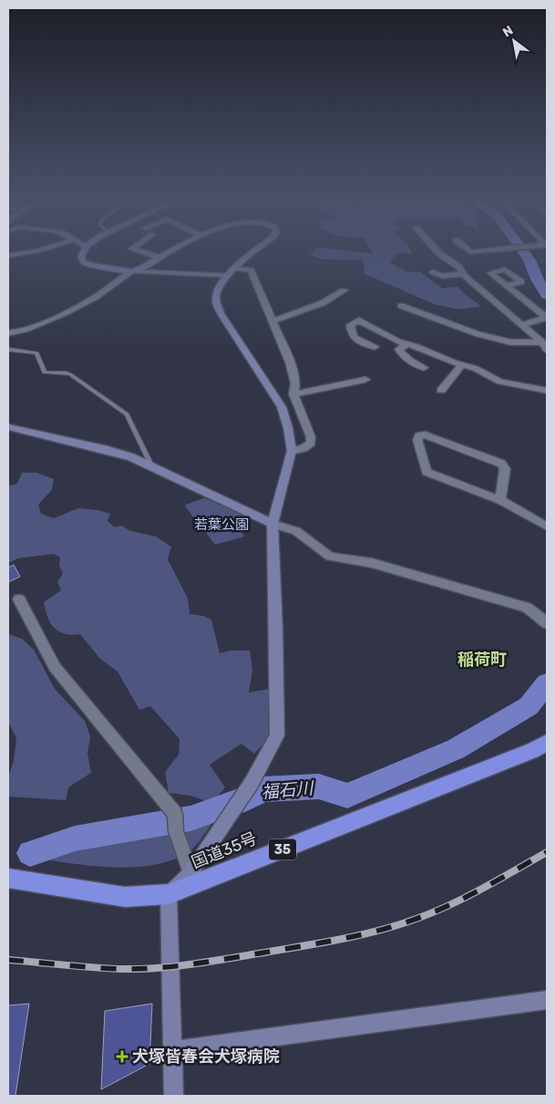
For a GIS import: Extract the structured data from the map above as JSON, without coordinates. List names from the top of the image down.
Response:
{
  "streets": {
    "highway": ["35", "国道35号"]
  },
  "districts": ["稲荷町"],
  "water": ["福石川"],
  "parks": ["若葉公園"],
  "places": {
    "health": ["犬塚皆春会犬塚病院"]
  },
  "north": "top left"
}
